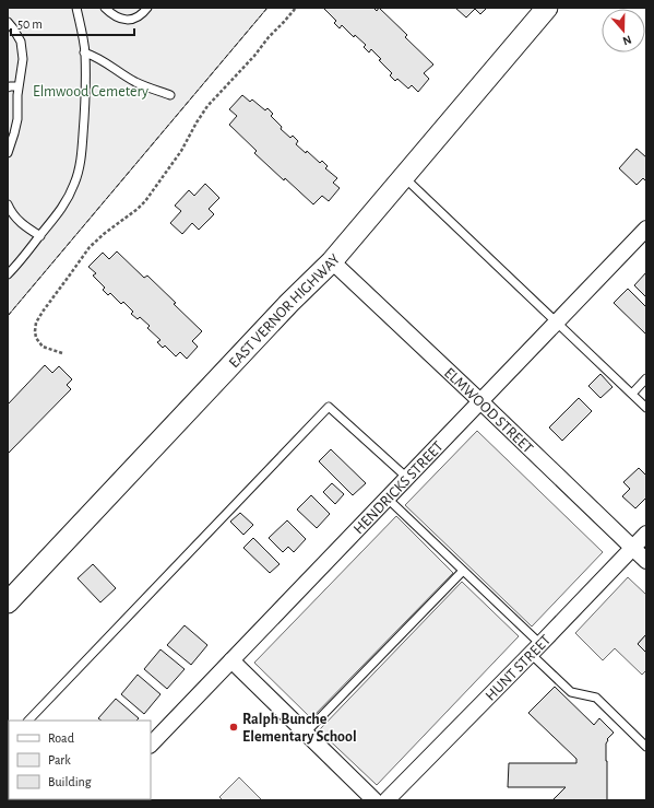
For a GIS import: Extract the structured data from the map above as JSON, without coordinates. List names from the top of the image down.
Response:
{
  "streets": {
    "street": [
      "EAST VERNOR HIGHWAY",
      "ELMWOOD STREET",
      "HENDRICKS STREET",
      "HUNT STREET"
    ]
  },
  "crossings": [
    ["EAST VERNOR HIGHWAY", "ELMWOOD STREET"],
    ["ELMWOOD STREET", "HENDRICKS STREET"],
    ["ELMWOOD STREET", "HUNT STREET"]
  ],
  "parks": ["Elmwood Cemetery"],
  "places": ["Ralph Bunche Elementary School"],
  "legend": ["Road", "Park", "Building"],
  "scale_bar": "50 m",
  "north": "bottom"
}
